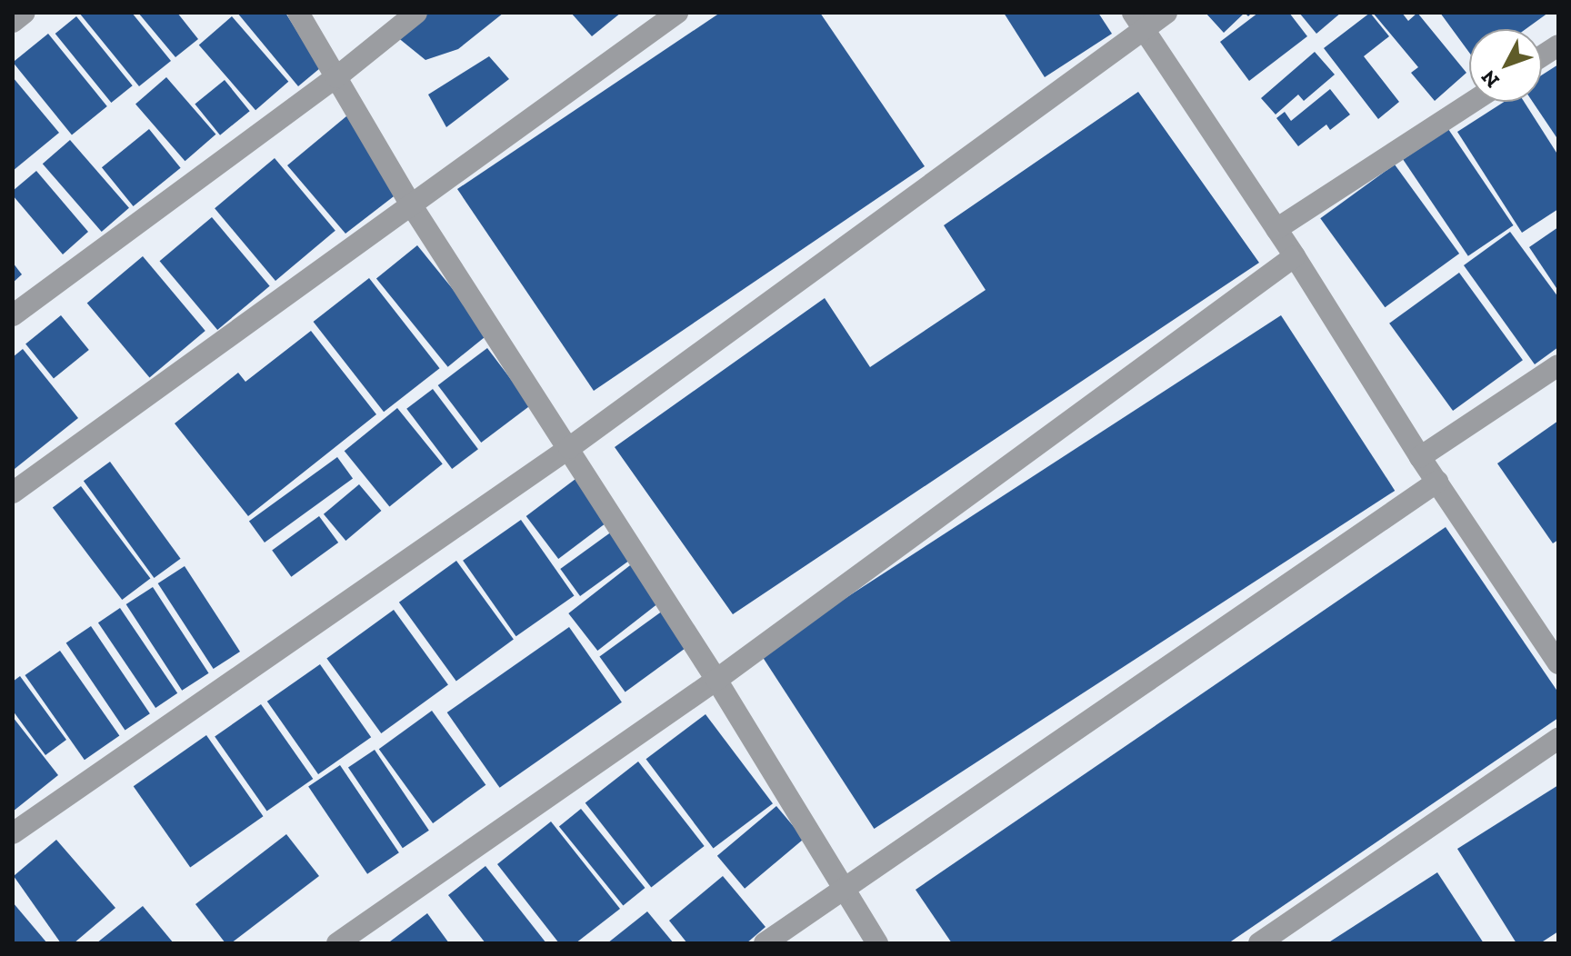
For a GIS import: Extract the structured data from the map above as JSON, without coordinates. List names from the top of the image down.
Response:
{
  "north": "bottom left"
}
